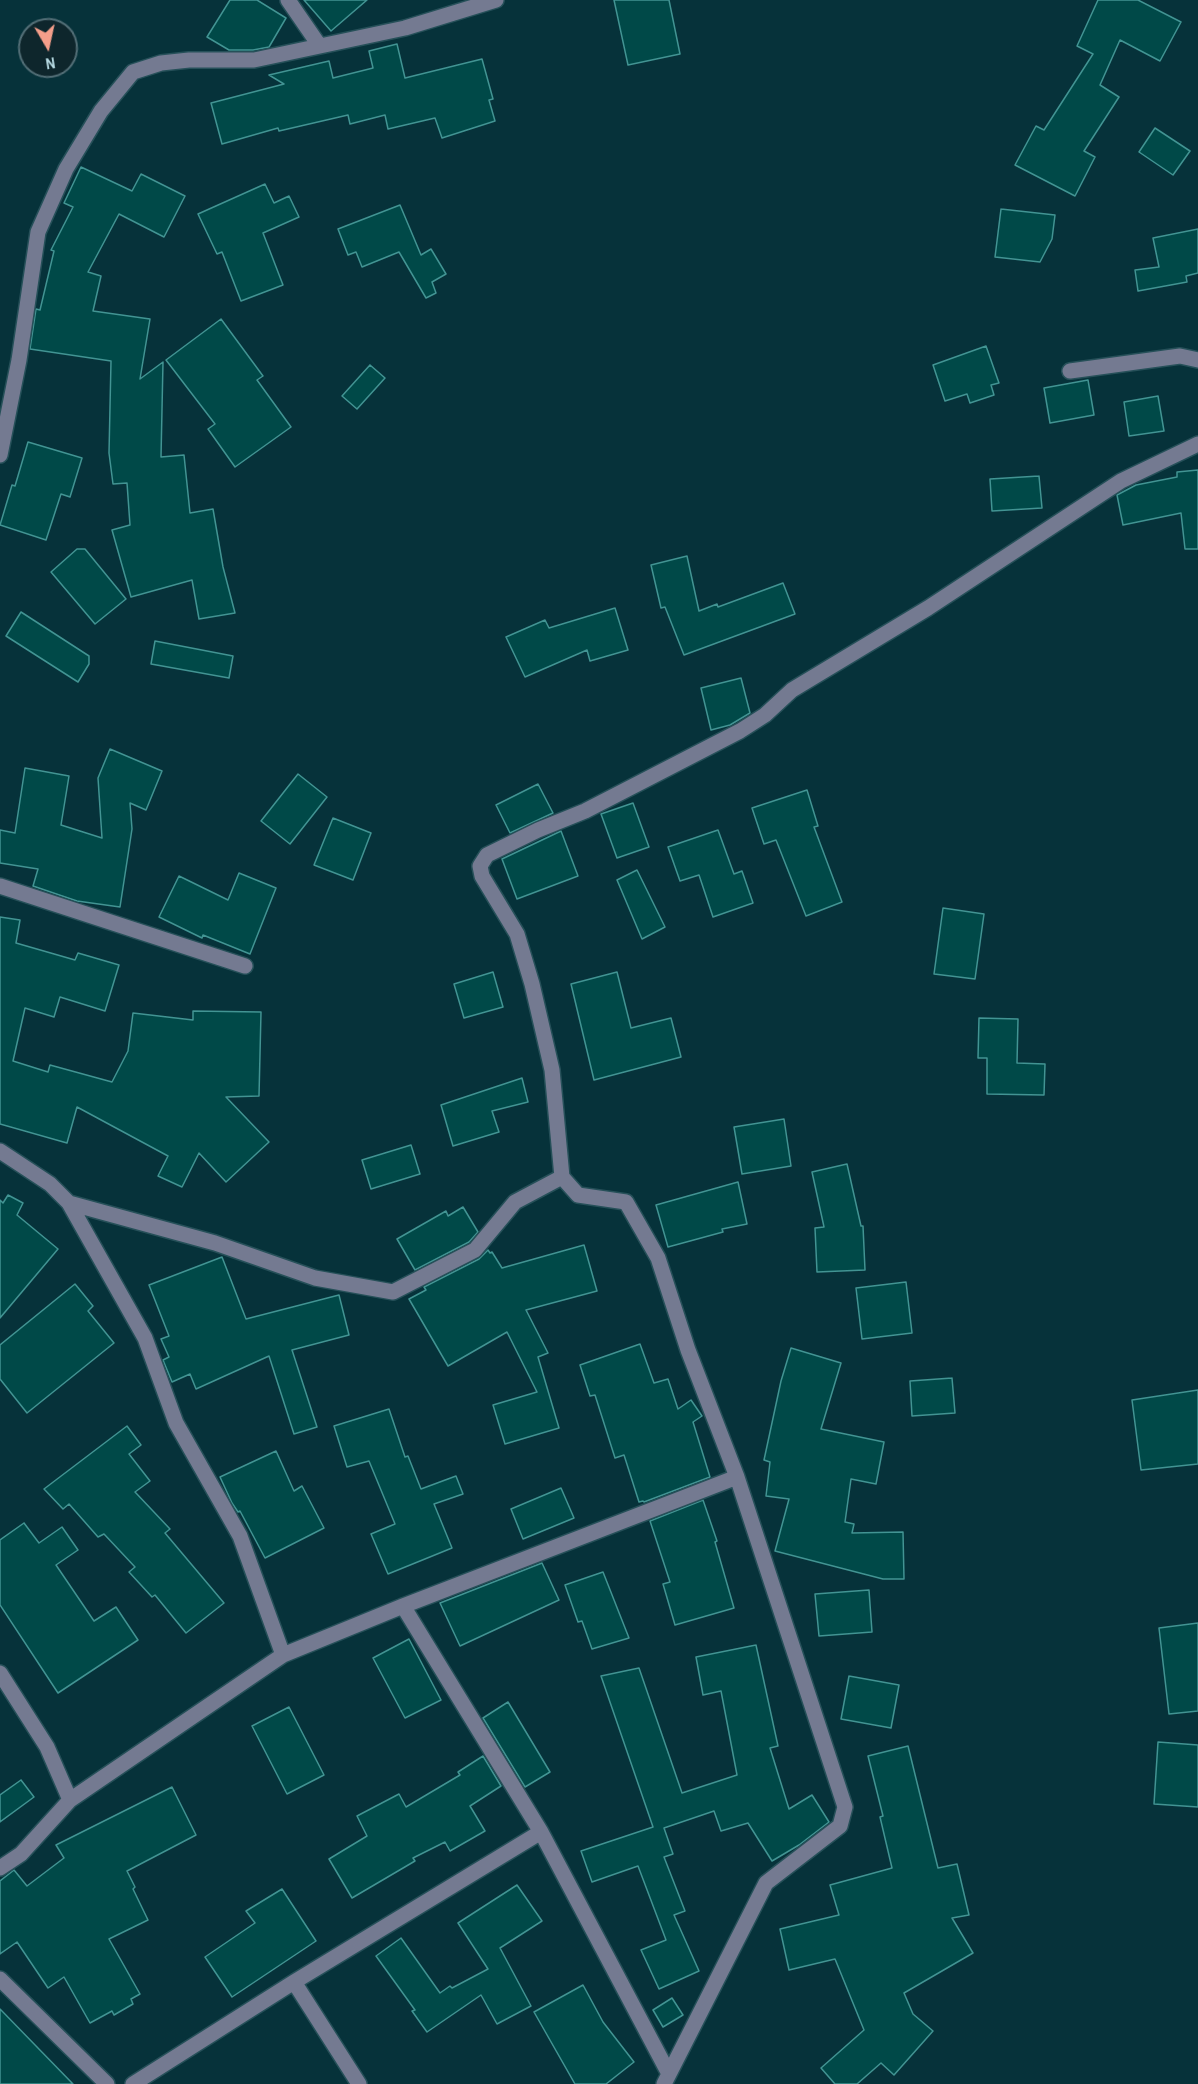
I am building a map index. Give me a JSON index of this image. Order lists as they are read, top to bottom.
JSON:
{
  "north": "bottom"
}
